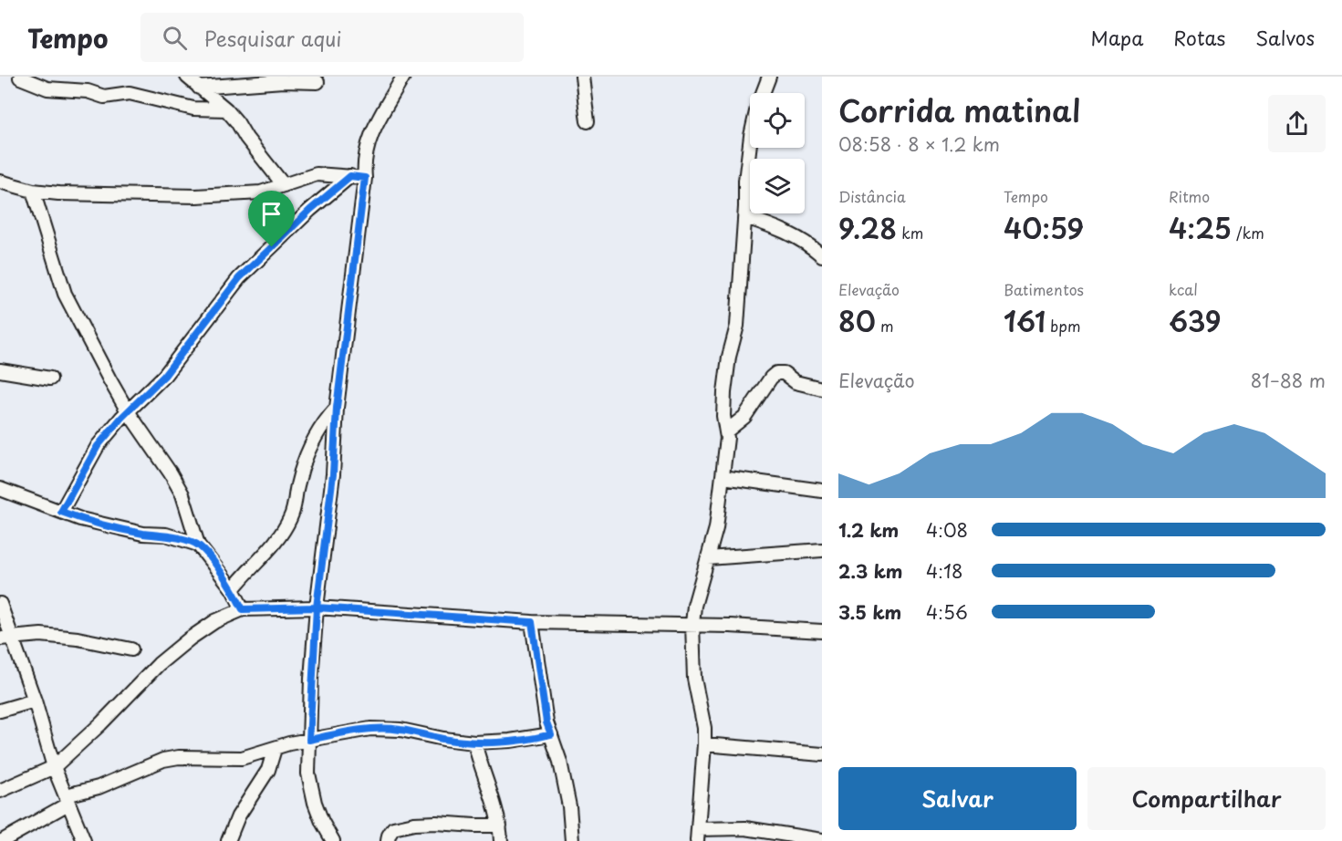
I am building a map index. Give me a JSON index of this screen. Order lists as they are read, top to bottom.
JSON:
{
  "page": {
    "header": "Tempo",
    "search": "Pesquisar aqui",
    "nav": ["Mapa", "Rotas", "Salvos"],
    "heading": ["Corrida matinal", "08:58 · 8 × 1.2 km"],
    "stats": [
      ["Distância", "9.28 km"],
      ["Tempo", "40:59"],
      ["Ritmo", "4:25 /km"],
      ["Elevação", "80 m"],
      ["Batimentos", "161 bpm"],
      ["kcal", "639"]
    ],
    "chart": ["Elevação", "81–88 m"],
    "list": [
      {
        "name": "1.2 km",
        "note": "4:08"
      },
      {
        "name": "2.3 km",
        "note": "4:18"
      },
      {
        "name": "3.5 km",
        "note": "4:56"
      }
    ],
    "buttons": ["Salvar", "Compartilhar"]
  }
}
